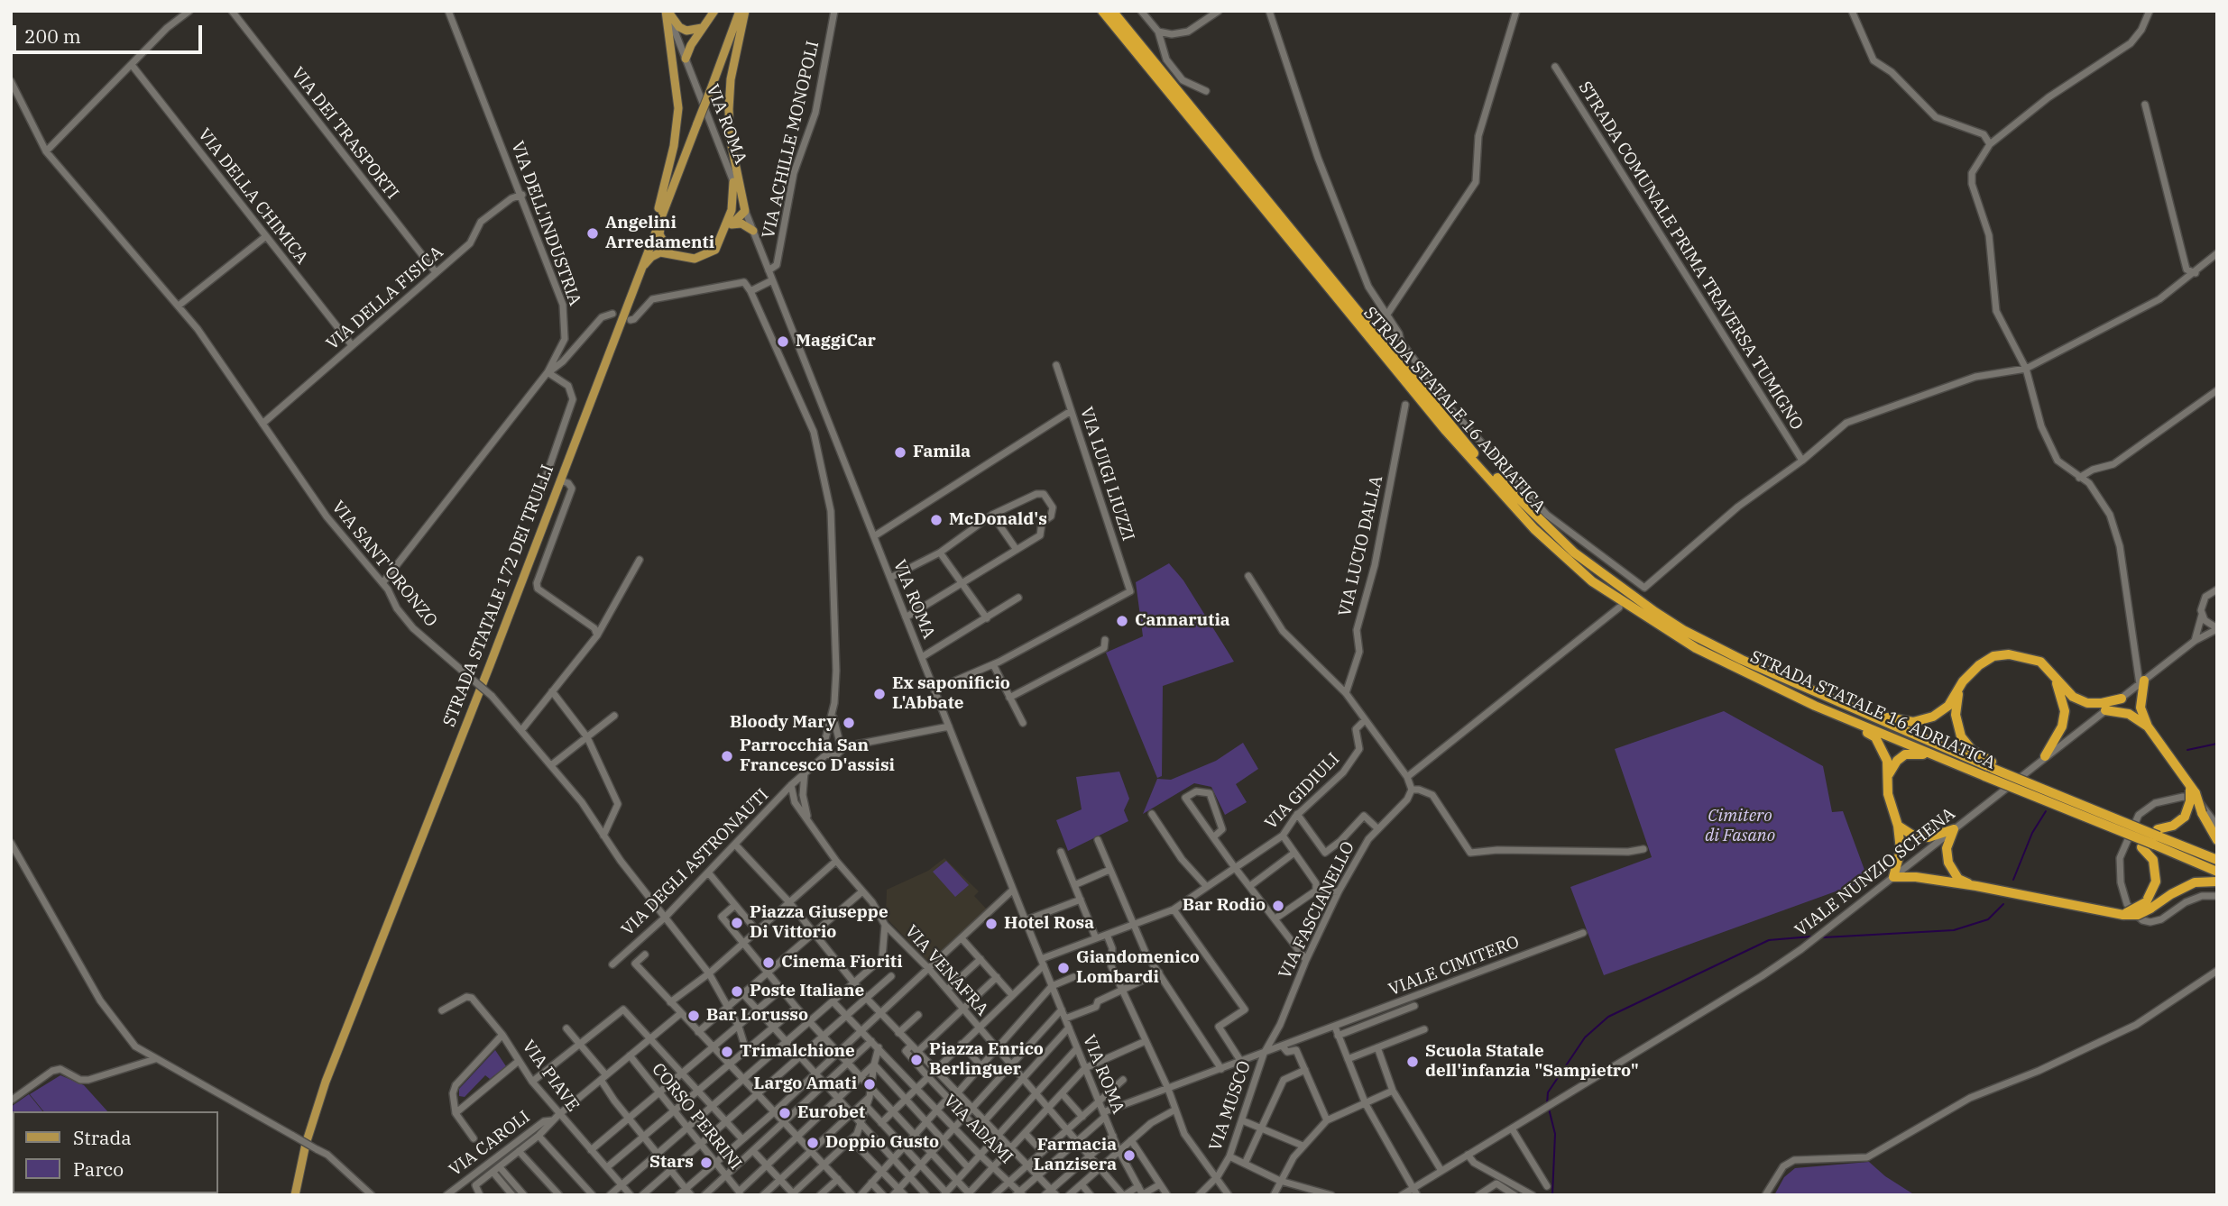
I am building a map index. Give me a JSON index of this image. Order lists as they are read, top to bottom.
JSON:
{
  "streets": {
    "highway": ["STRADA STATALE 16 ADRIATICA"],
    "main road": ["STRADA STATALE 172 DEI TRULLI"],
    "street": [
      "VIA ROMA",
      "VIA DEI TRASPORTI",
      "VIA ACHILLE MONOPOLI",
      "VIA DELLA CHIMICA",
      "VIA DELL'INDUSTRIA",
      "STRADA COMUNALE PRIMA TRAVERSA TUMIGNO",
      "VIA DELLA FISICA",
      "VIA LUIGI LIUZZI",
      "VIA LUCIO DALLA",
      "VIA SANT'ORONZO",
      "VIA GIDIULI",
      "VIA DEGLI ASTRONAUTI",
      "VIALE NUNZIO SCHENA",
      "VIA FASCIANELLO",
      "VIALE CIMITERO",
      "VIA VENAFRA",
      "VIA PIAVE",
      "VIA MUSCO",
      "CORSO PERRINI",
      "VIA ADAMI",
      "VIA CAROLI"
    ]
  },
  "crossings": [
    ["VIA ROMA", "VIA ACHILLE MONOPOLI"],
    ["VIA ROMA", "VIA GIDIULI"],
    ["VIA DEI TRASPORTI", "VIA DELLA FISICA"],
    ["VIA DELLA CHIMICA", "VIA DELLA FISICA"],
    ["VIA DELL'INDUSTRIA", "VIA DELLA FISICA"],
    ["VIA DELLA FISICA", "VIA SANT'ORONZO"],
    ["VIA SANT'ORONZO", "VIA DEGLI ASTRONAUTI"],
    ["VIA DEGLI ASTRONAUTI", "VIA VENAFRA"],
    ["VIA FASCIANELLO", "VIA MUSCO"],
    ["VIALE CIMITERO", "VIA MUSCO"]
  ],
  "parks": ["Cimitero di Fasano"],
  "places": [
    "Angelini Arredamenti",
    "MaggiCar",
    "Famila",
    "McDonald's",
    "Cannarutia",
    "Ex saponificio L'Abbate",
    "Bloody Mary",
    "Parrocchia San Francesco D'assisi",
    "Bar Rodio",
    "Piazza Giuseppe Di Vittorio",
    "Hotel Rosa",
    "Cinema Fioriti",
    "Giandomenico Lombardi",
    "Poste Italiane",
    "Bar Lorusso",
    "Trimalchione",
    "Piazza Enrico Berlinguer",
    "Scuola Statale dell'infanzia \"Sampietro\"",
    "Largo Amati",
    "Eurobet",
    "Doppio Gusto",
    "Farmacia Lanzisera",
    "Stars"
  ],
  "legend": ["Strada", "Parco"],
  "scale_bar": "200 m"
}
